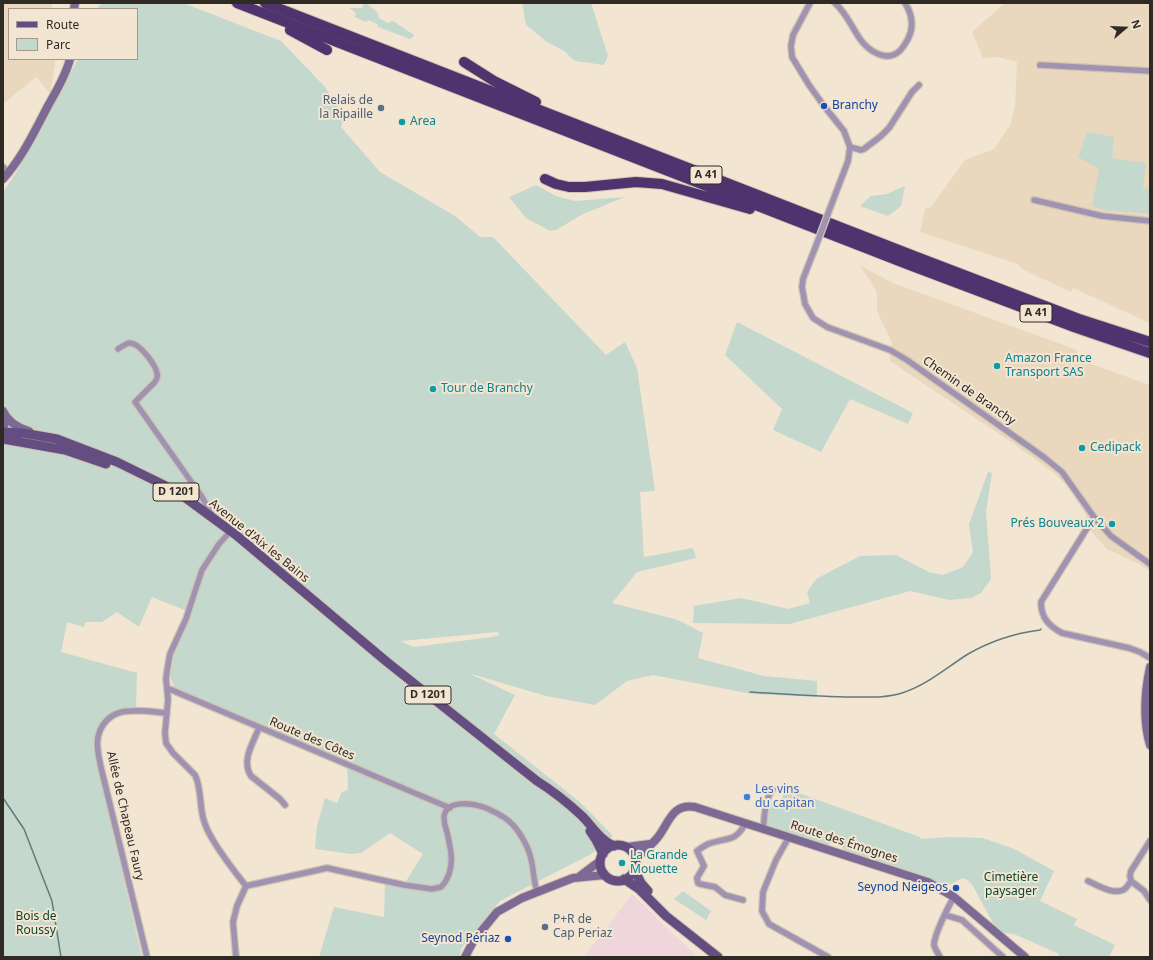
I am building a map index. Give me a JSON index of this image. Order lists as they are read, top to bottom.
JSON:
{
  "streets": {
    "highway": ["A 41"],
    "main road": ["D 1201", "Avenue d'Aix les Bains"],
    "street": [
      "Chemin de Branchy",
      "Route des Côtes",
      "Allée de Chapeau Faury",
      "Route des Émognes"
    ]
  },
  "crossings": [
    ["Avenue d'Aix les Bains", "Route des Émognes"]
  ],
  "parks": ["Cimetière paysager", "Bois de Roussy"],
  "places": [
    "Branchy",
    "Relais de la Ripaille",
    "Area",
    "Amazon France Transport SAS",
    "Tour de Branchy",
    "Cedipack",
    "Prés Bouveaux 2",
    "Les vins du capitan",
    "La Grande Mouette",
    "Seynod Neigeos",
    "P+R de Cap Periaz",
    "Seynod Périaz"
  ],
  "legend": ["Route", "Parc"],
  "north": "right"
}
